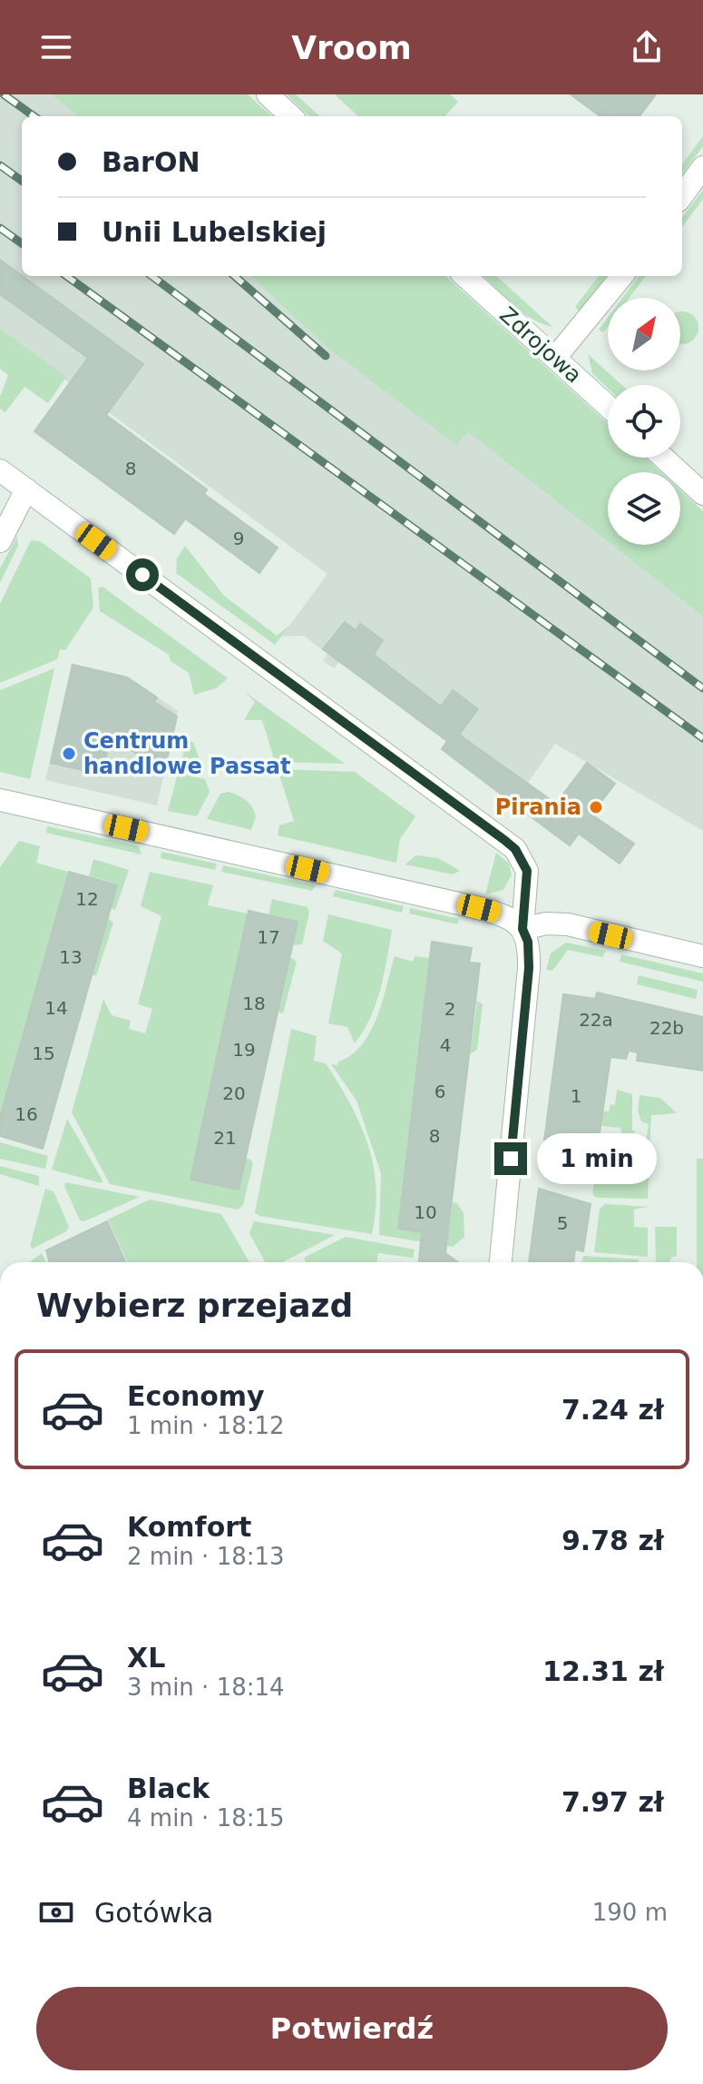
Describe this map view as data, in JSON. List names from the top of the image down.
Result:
{
  "streets": {
    "street": ["Zdrojowa"]
  },
  "places": ["Centrum handlowe Passat", "Pirania"],
  "house_numbers": [
    "8",
    "9",
    "12",
    "17",
    "13",
    "18",
    "14",
    "2",
    "22a",
    "22b",
    "4",
    "19",
    "15",
    "6",
    "20",
    "1",
    "16",
    "8",
    "21",
    "10",
    "5"
  ],
  "north": "top right",
  "page": {
    "header": "Vroom",
    "banner": ["BarON", "Unii Lubelskiej"],
    "bubble": "1 min",
    "heading": "Wybierz przejazd",
    "list": [
      {
        "name": "Economy",
        "note": "1 min · 18:12",
        "value": "7.24 zł"
      },
      {
        "name": "Komfort",
        "note": "2 min · 18:13",
        "value": "9.78 zł"
      },
      {
        "name": "XL",
        "note": "3 min · 18:14",
        "value": "12.31 zł"
      },
      {
        "name": "Black",
        "note": "4 min · 18:15",
        "value": "7.97 zł"
      }
    ],
    "pay": ["Gotówka", "190 m"],
    "buttons": "Potwierdź"
  }
}
